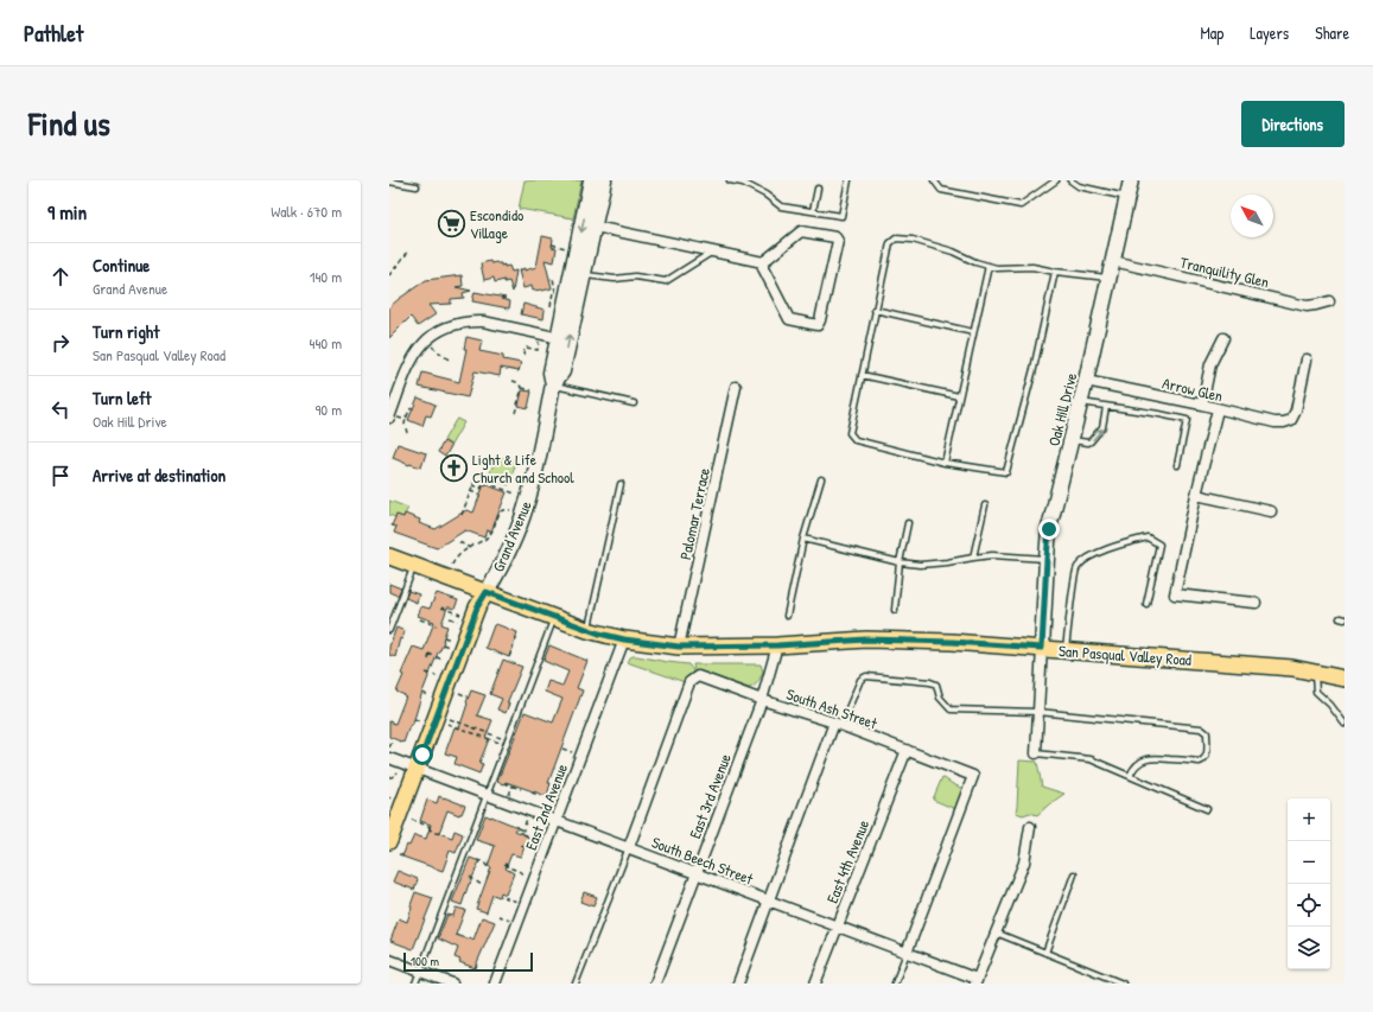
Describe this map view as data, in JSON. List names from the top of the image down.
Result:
{
  "streets": {
    "main road": ["Oak Hill Drive", "Grand Avenue", "San Pasqual Valley Road"],
    "street": [
      "Tranquility Glen",
      "Arrow Glen",
      "Palomar Terrace",
      "South Ash Street",
      "East 3rd Avenue",
      "East 2nd Avenue",
      "South Beech Street",
      "East 4th Avenue"
    ]
  },
  "crossings": [
    ["Tranquility Glen", "Oak Hill Drive"],
    ["Arrow Glen", "Oak Hill Drive"],
    ["Oak Hill Drive", "San Pasqual Valley Road"],
    ["Palomar Terrace", "San Pasqual Valley Road"],
    ["Grand Avenue", "San Pasqual Valley Road"],
    ["Grand Avenue", "South Beech Street"],
    ["San Pasqual Valley Road", "East 3rd Avenue"],
    ["San Pasqual Valley Road", "East 2nd Avenue"],
    ["South Ash Street", "East 3rd Avenue"],
    ["South Ash Street", "South Beech Street"],
    ["South Ash Street", "East 4th Avenue"],
    ["East 3rd Avenue", "South Beech Street"],
    ["East 2nd Avenue", "South Beech Street"],
    ["South Beech Street", "East 4th Avenue"]
  ],
  "places": {
    "supermarket": ["Escondido Village"],
    "church": ["Light & Life Church and School"]
  },
  "scale_bar": "100 m",
  "north": "top left",
  "page": {
    "header": "Pathlet",
    "nav": ["Map", "Layers", "Share"],
    "title": "Find us",
    "buttons": "Directions",
    "heading": ["9 min", "Walk · 670 m"],
    "list": [
      ["Continue", "Grand Avenue", "140 m"],
      ["Turn right", "San Pasqual Valley Road", "440 m"],
      ["Turn left", "Oak Hill Drive", "90 m"],
      "Arrive at destination"
    ],
    "map_buttons": ["+", "−"],
    "scale": "100 m"
  }
}
